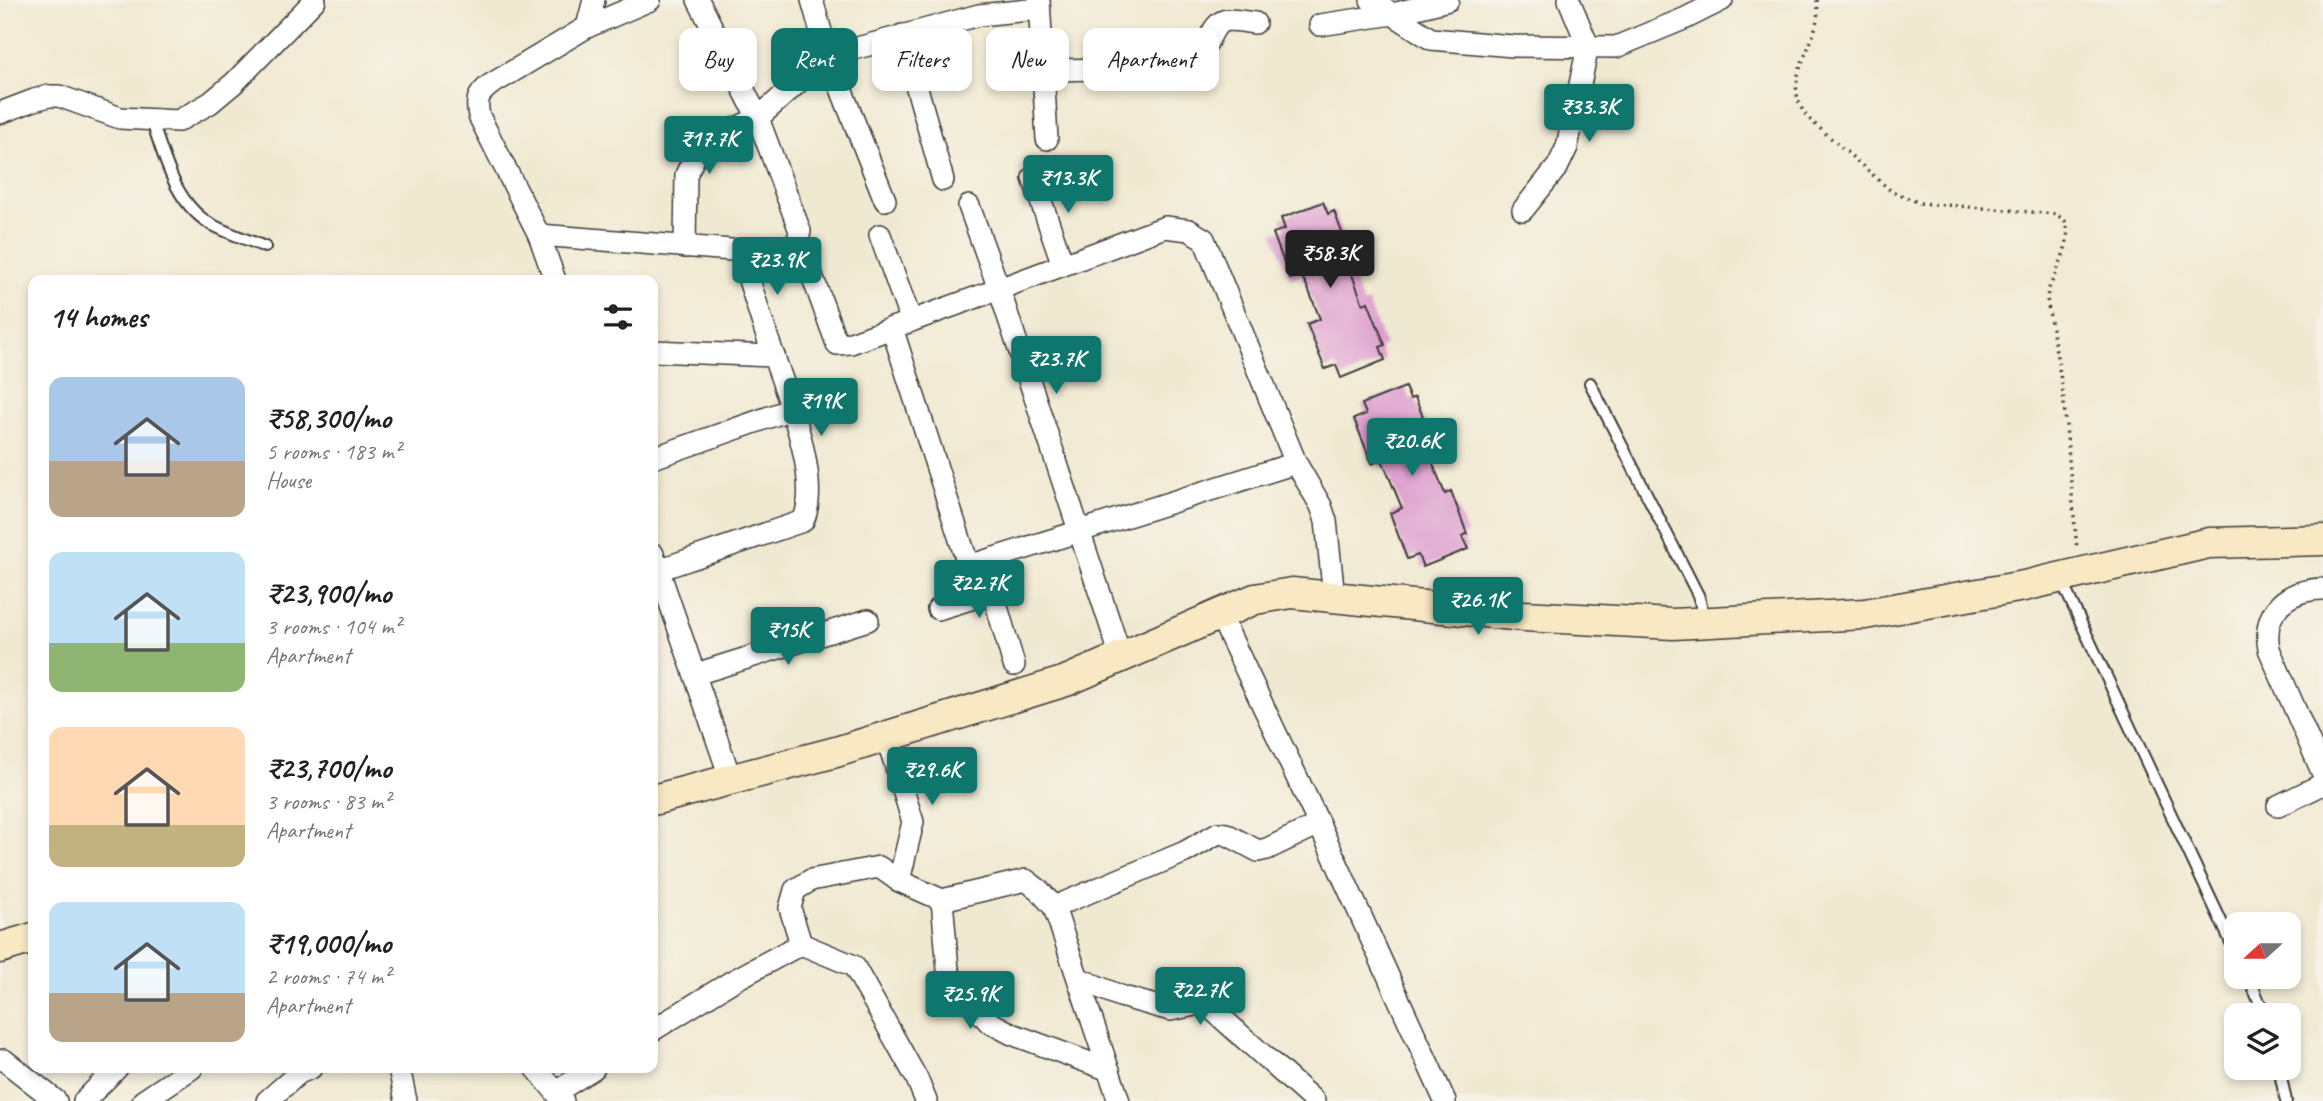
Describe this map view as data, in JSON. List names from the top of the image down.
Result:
{
  "north": "left",
  "page": {
    "chip": [
      "Buy",
      "Rent",
      "Filters",
      "New",
      "Apartment"
    ],
    "price": [
      "₹33.3K",
      "₹17.7K",
      "₹13.3K",
      "₹58.3K",
      "₹23.9K",
      "₹23.7K",
      "₹19K",
      "₹20.6K",
      "₹22.7K",
      "₹26.1K",
      "₹15K",
      "₹29.6K",
      "₹22.7K",
      "₹25.9K"
    ],
    "heading": "14 homes",
    "list": [
      {
        "name": "₹58,300/mo",
        "note": "5 rooms · 183 m² · House"
      },
      {
        "name": "₹23,900/mo",
        "note": "3 rooms · 104 m² · Apartment"
      },
      {
        "name": "₹23,700/mo",
        "note": "3 rooms · 83 m² · Apartment"
      },
      {
        "name": "₹19,000/mo",
        "note": "2 rooms · 74 m² · Apartment"
      }
    ]
  }
}
